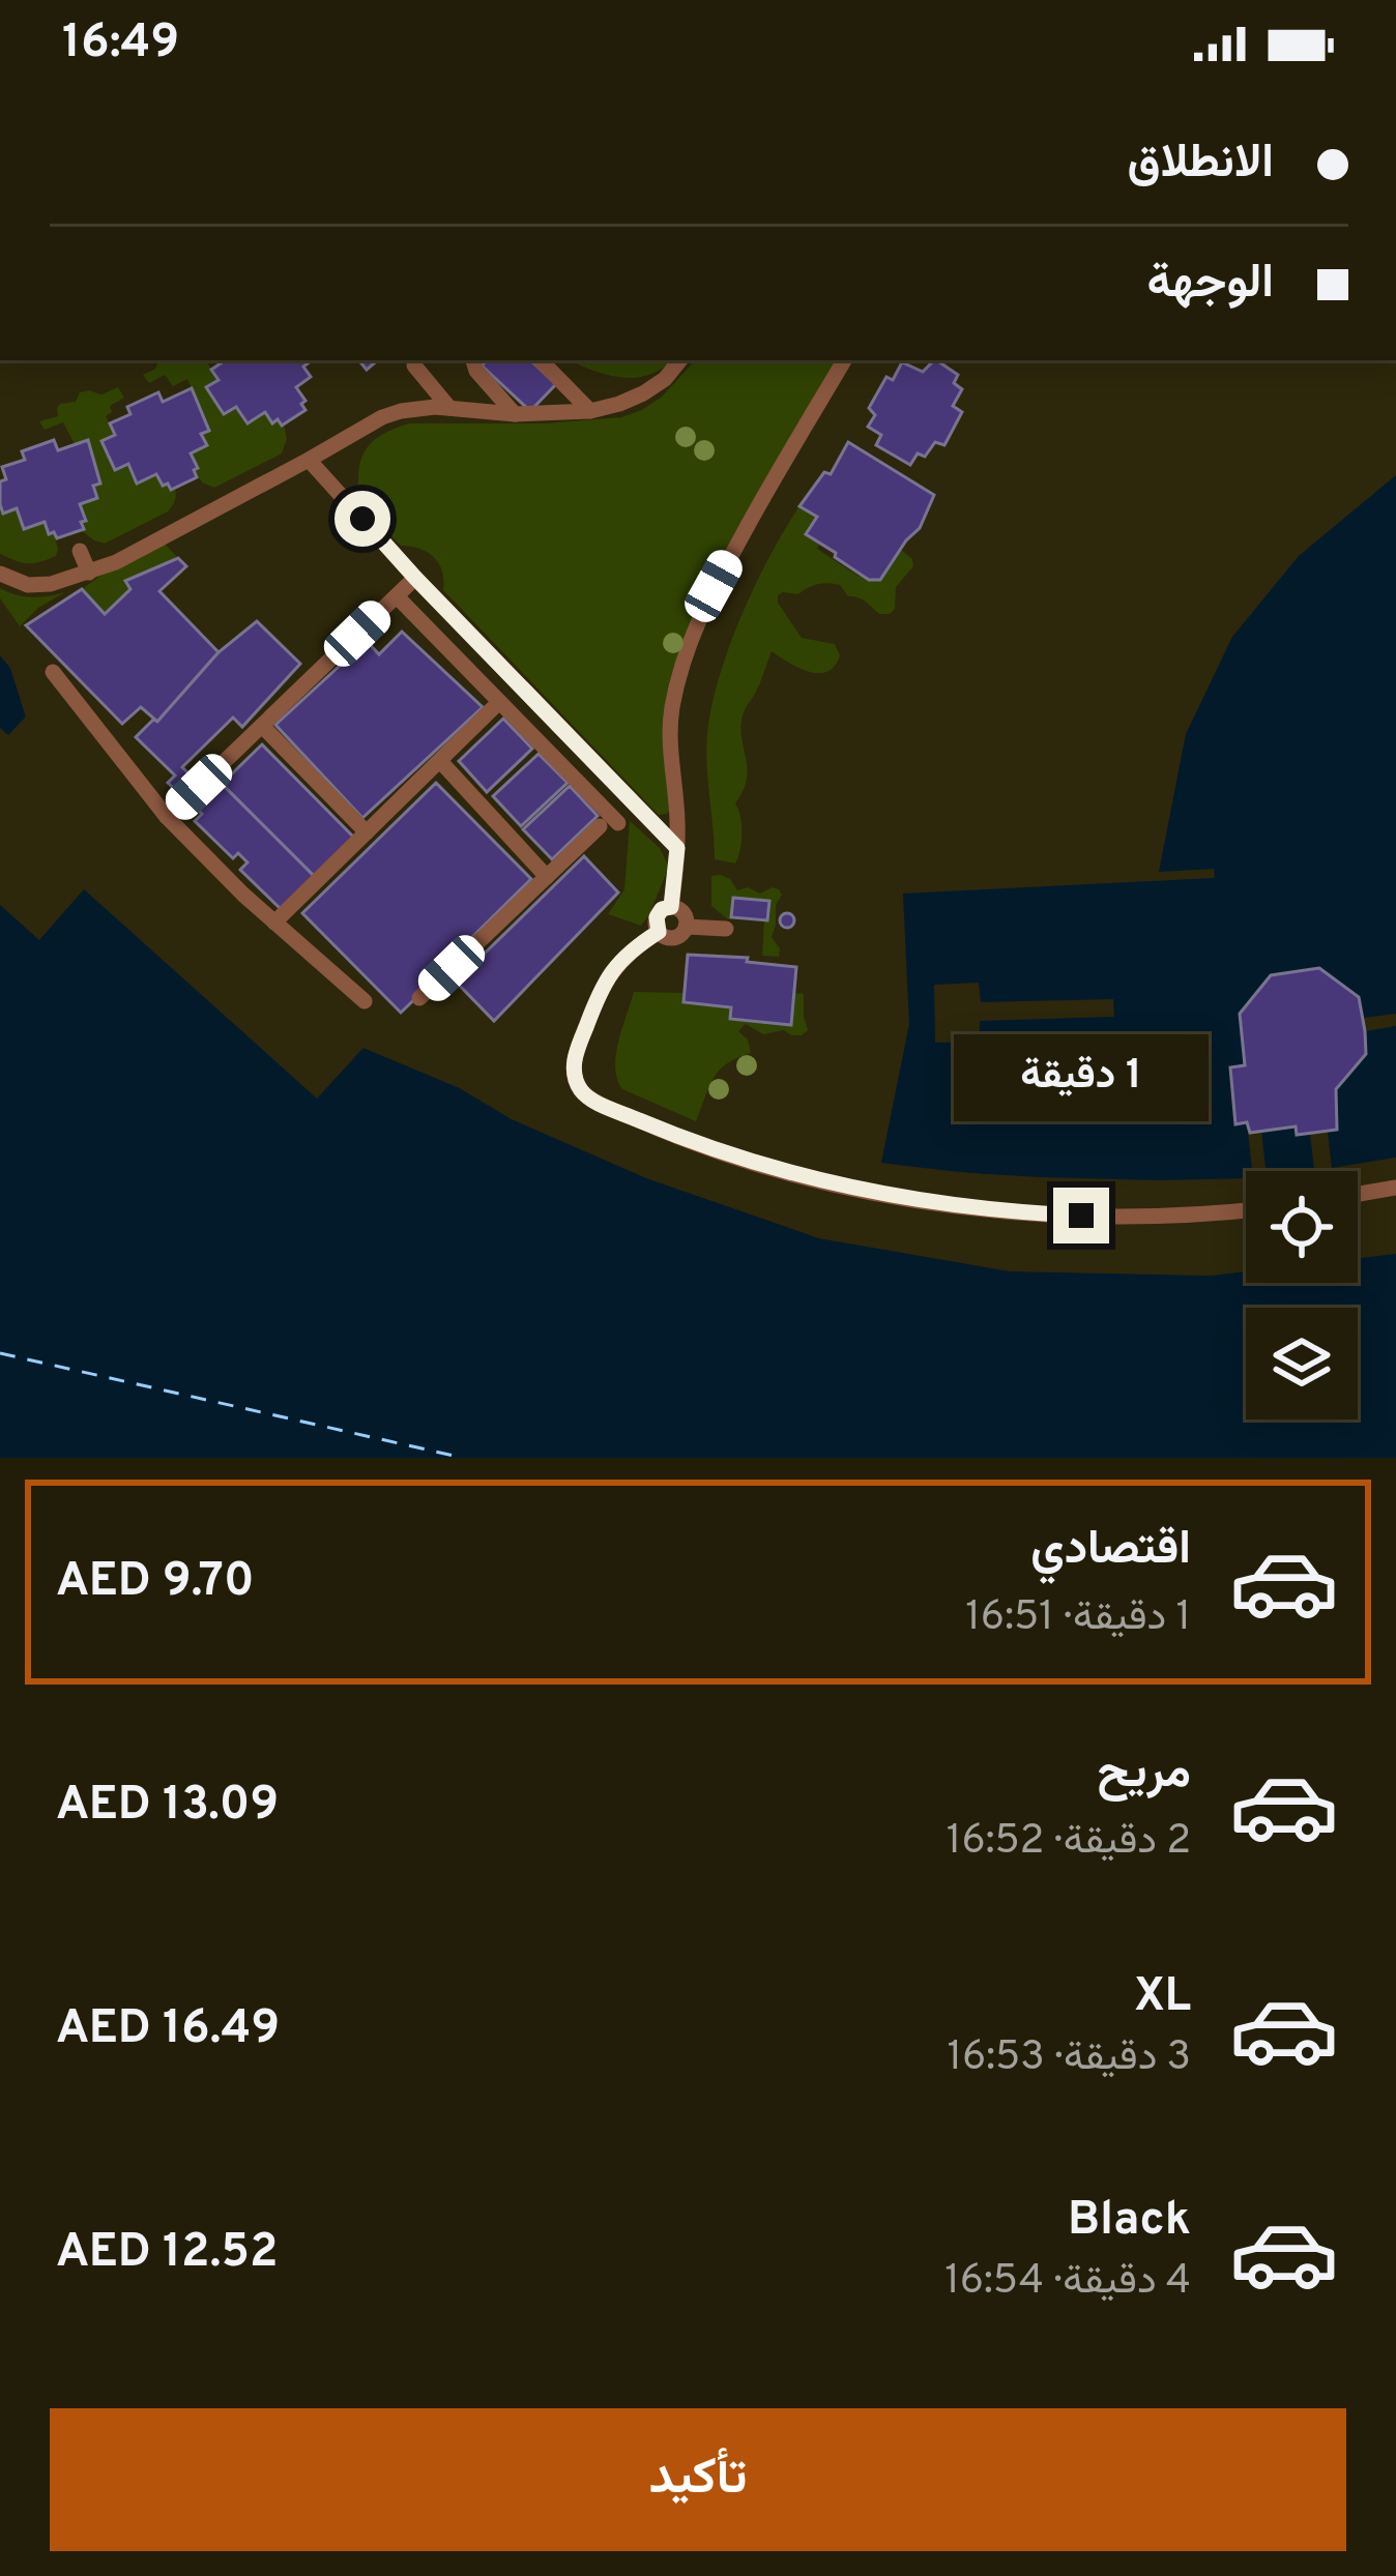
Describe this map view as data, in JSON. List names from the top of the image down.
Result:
{
  "page": {
    "status": "16:49",
    "banner": ["الانطلاق", "الوجهة"],
    "bubble": "1 دقيقة",
    "list": [
      {
        "name": "اقتصادي",
        "note": "1 دقيقة · 16:51",
        "value": "AED 9.70"
      },
      {
        "name": "مريح",
        "note": "2 دقيقة · 16:52",
        "value": "AED 13.09"
      },
      {
        "name": "XL",
        "note": "3 دقيقة · 16:53",
        "value": "AED 16.49"
      },
      {
        "name": "Black",
        "note": "4 دقيقة · 16:54",
        "value": "AED 12.52"
      }
    ],
    "buttons": "تأكيد"
  }
}
